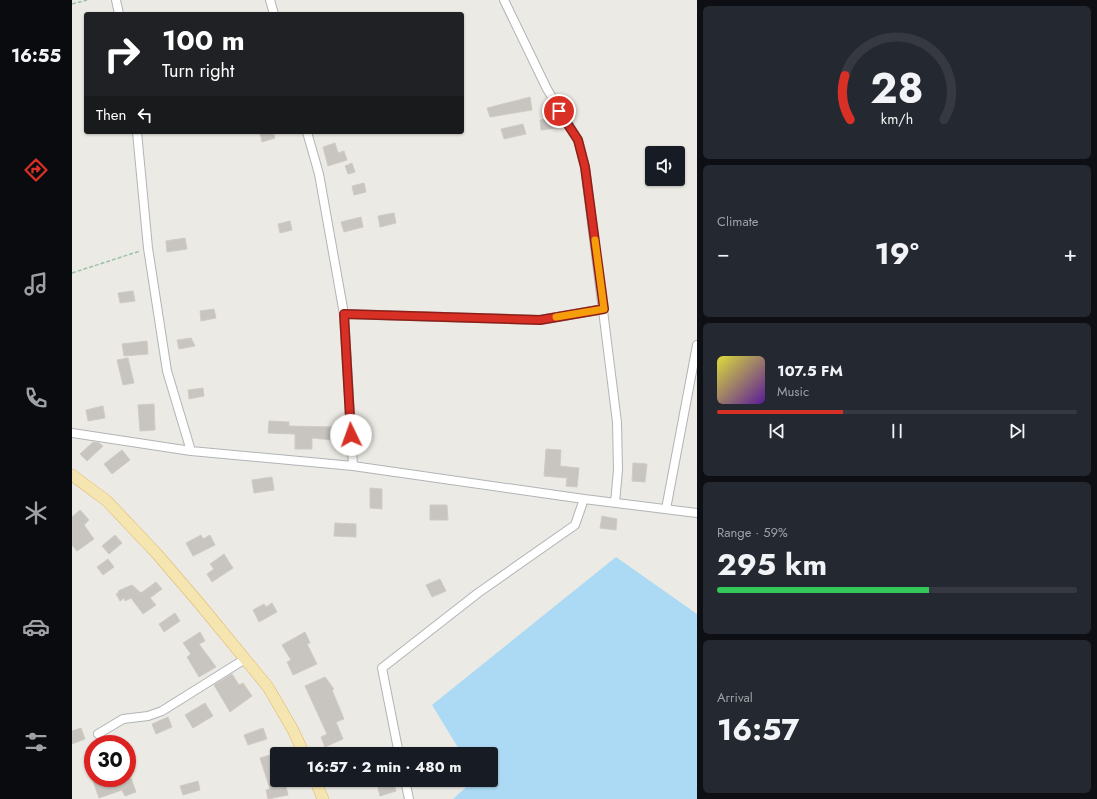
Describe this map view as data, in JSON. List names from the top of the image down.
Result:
{
  "page": {
    "tabs": "16:55",
    "turn": ["100 m", "Turn right"],
    "then": "Then",
    "tile": [
      "Climate",
      ["Range · 59%", "295 km"],
      ["Arrival", "16:57"]
    ],
    "heat": ["−", "19°", "+"],
    "song": ["107.5 FM", "Music"],
    "limit": "30",
    "trip": "16:57 · 2 min · 480 m",
    "gauge": ["28", "km/h"]
  }
}
